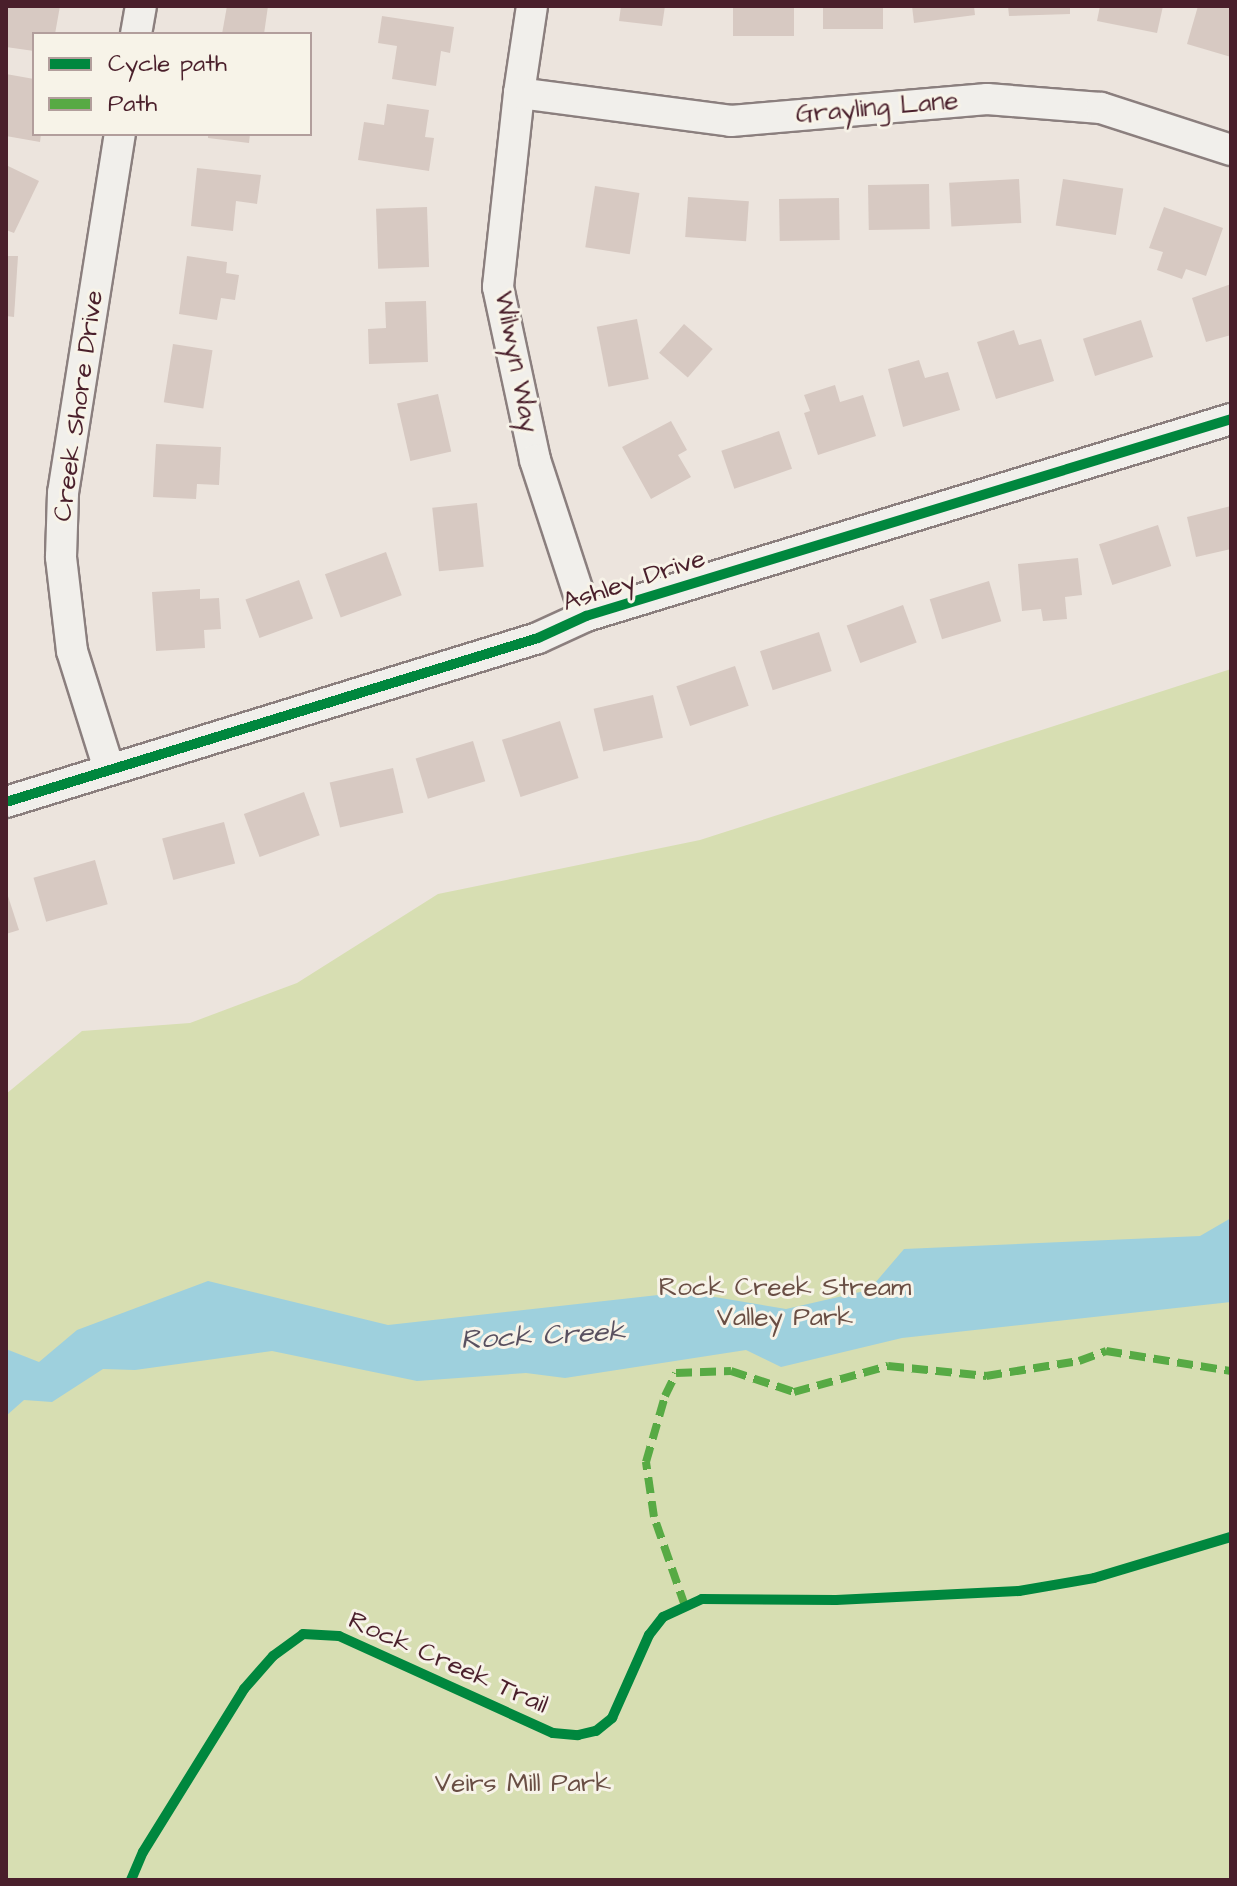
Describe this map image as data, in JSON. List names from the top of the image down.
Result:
{
  "streets": {
    "street": [
      "Grayling Lane",
      "Wilwyn Way",
      "Creek Shore Drive",
      "Ashley Drive"
    ],
    "cycle path": ["Rock Creek Trail"]
  },
  "crossings": [
    ["Grayling Lane", "Wilwyn Way"],
    ["Wilwyn Way", "Ashley Drive"],
    ["Creek Shore Drive", "Ashley Drive"]
  ],
  "water": ["Rock Creek"],
  "parks": ["Rock Creek Stream Valley Park", "Veirs Mill Park"],
  "legend": ["Cycle path", "Path"]
}
